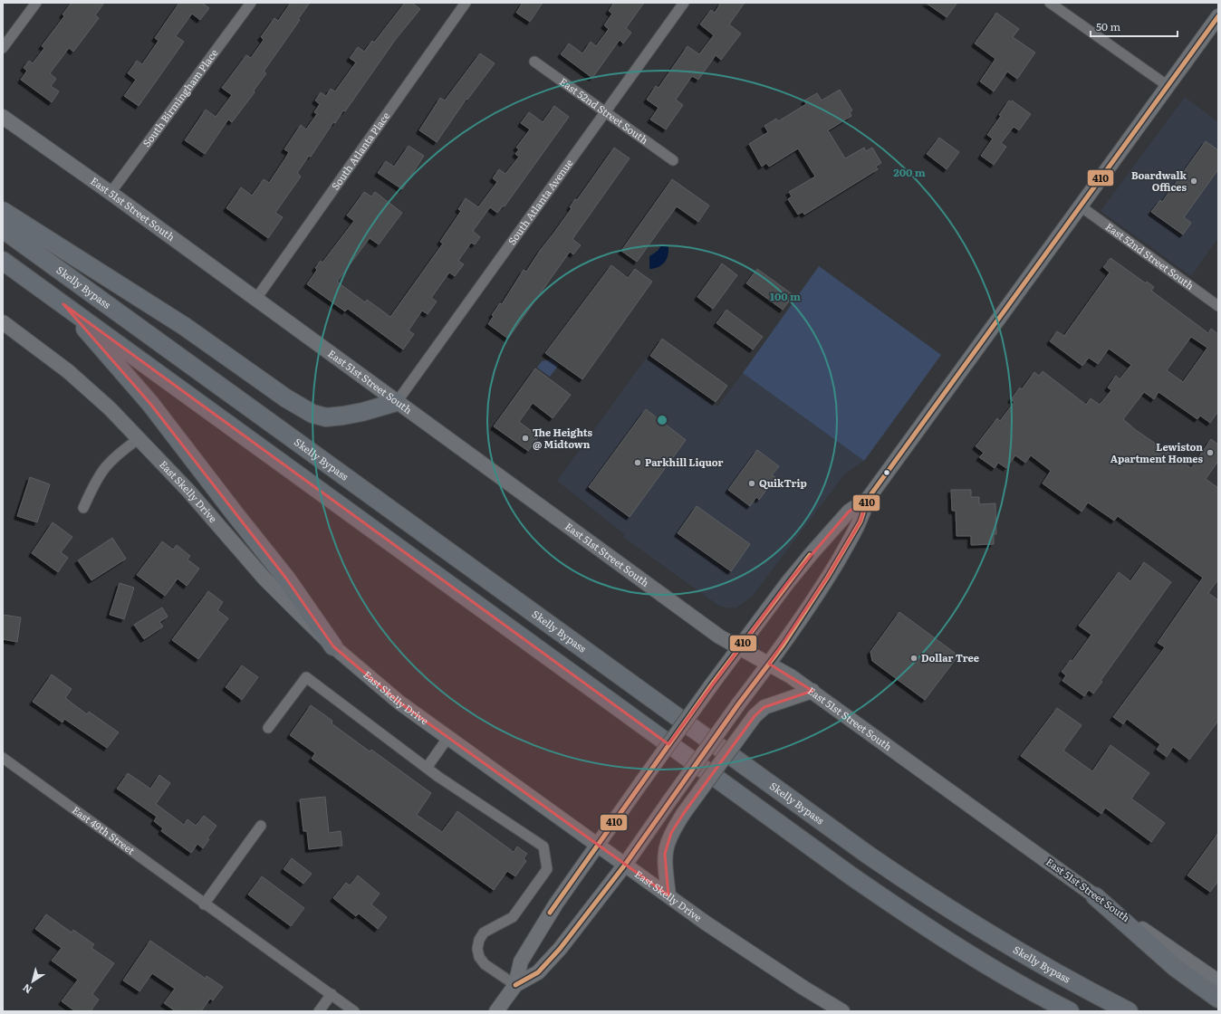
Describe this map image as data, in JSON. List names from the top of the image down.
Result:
{
  "streets": {
    "highway": ["Skelly Bypass"],
    "main road": ["East 51st Street South", "East Skelly Drive"],
    "street": [
      "South Birmingham Place",
      "East 52nd Street South",
      "South Atlanta Place",
      "South Atlanta Avenue",
      "East 49th Street"
    ]
  },
  "crossings": [
    ["South Birmingham Place", "East 51st Street South"],
    ["East 52nd Street South", "South Atlanta Avenue"],
    ["South Atlanta Place", "East 51st Street South"],
    ["South Atlanta Avenue", "East 51st Street South"]
  ],
  "places": [
    "Boardwalk Offices",
    "The Heights @ Midtown",
    "Lewiston Apartment Homes",
    "Parkhill Liquor",
    "QuikTrip",
    "Dollar Tree"
  ],
  "lines": ["transit line 410"],
  "scale_bar": "50 m",
  "north": "bottom left",
  "rings": ["200 m", "100 m"]
}
